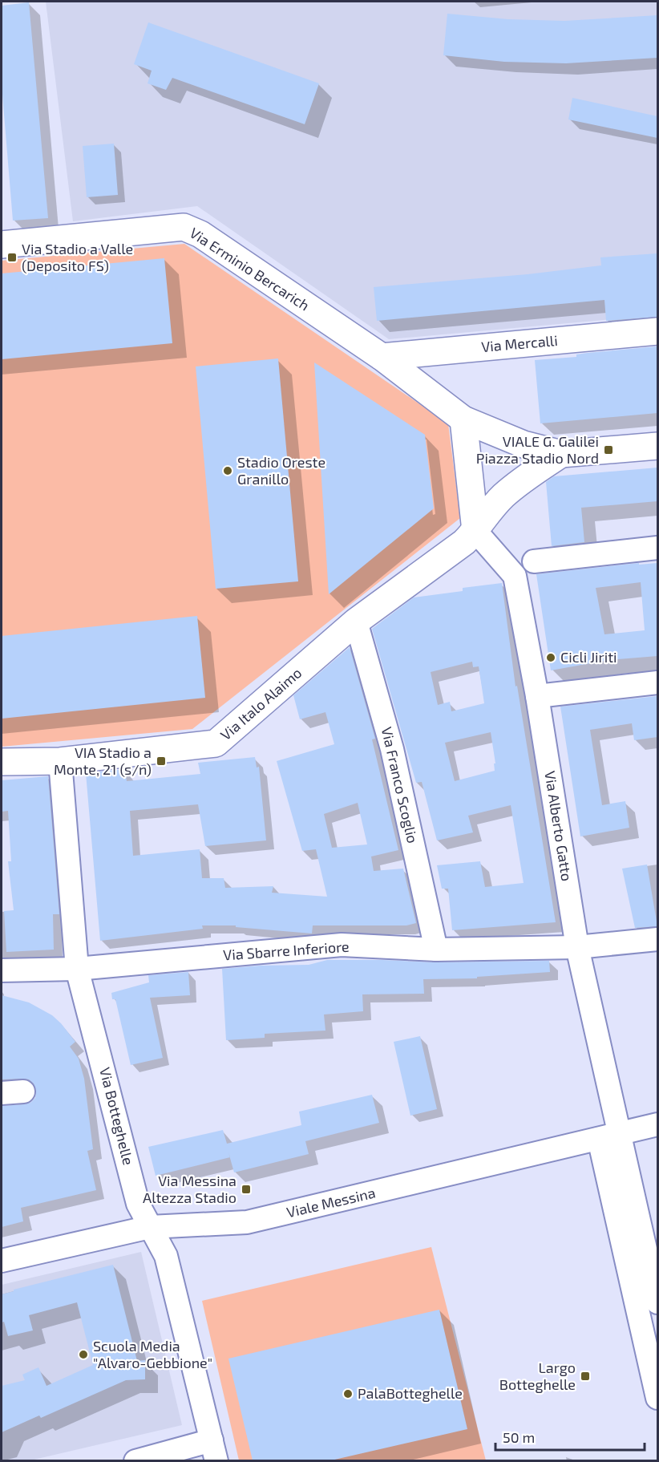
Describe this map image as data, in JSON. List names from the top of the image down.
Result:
{
  "streets": {
    "street": [
      "Via Erminio Bercarich",
      "Via Mercalli",
      "Via Italo Alaimo",
      "Via Franco Scoglio",
      "Via Alberto Gatto",
      "Via Sbarre Inferiore",
      "Via Botteghelle",
      "Viale Messina"
    ]
  },
  "crossings": [
    ["Via Erminio Bercarich", "Via Mercalli"],
    ["Via Erminio Bercarich", "Via Italo Alaimo"],
    ["Via Italo Alaimo", "Via Franco Scoglio"],
    ["Via Italo Alaimo", "Via Alberto Gatto"],
    ["Via Italo Alaimo", "Via Botteghelle"],
    ["Via Franco Scoglio", "Via Sbarre Inferiore"],
    ["Via Alberto Gatto", "Via Sbarre Inferiore"],
    ["Via Alberto Gatto", "Viale Messina"],
    ["Via Sbarre Inferiore", "Via Botteghelle"],
    ["Via Botteghelle", "Viale Messina"]
  ],
  "places": {
    "transit": [
      "Via Stadio a Valle (Deposito FS)",
      "VIALE G. Galilei Piazza Stadio Nord",
      "VIA Stadio a Monte, 21 (s/n)",
      "Via Messina Altezza Stadio",
      "Largo Botteghelle"
    ],
    "other": [
      "Stadio Oreste Granillo",
      "Cicli Jiriti",
      "Scuola Media \"Alvaro-Gebbione\"",
      "PalaBotteghelle"
    ]
  },
  "scale_bar": "50 m"
}
